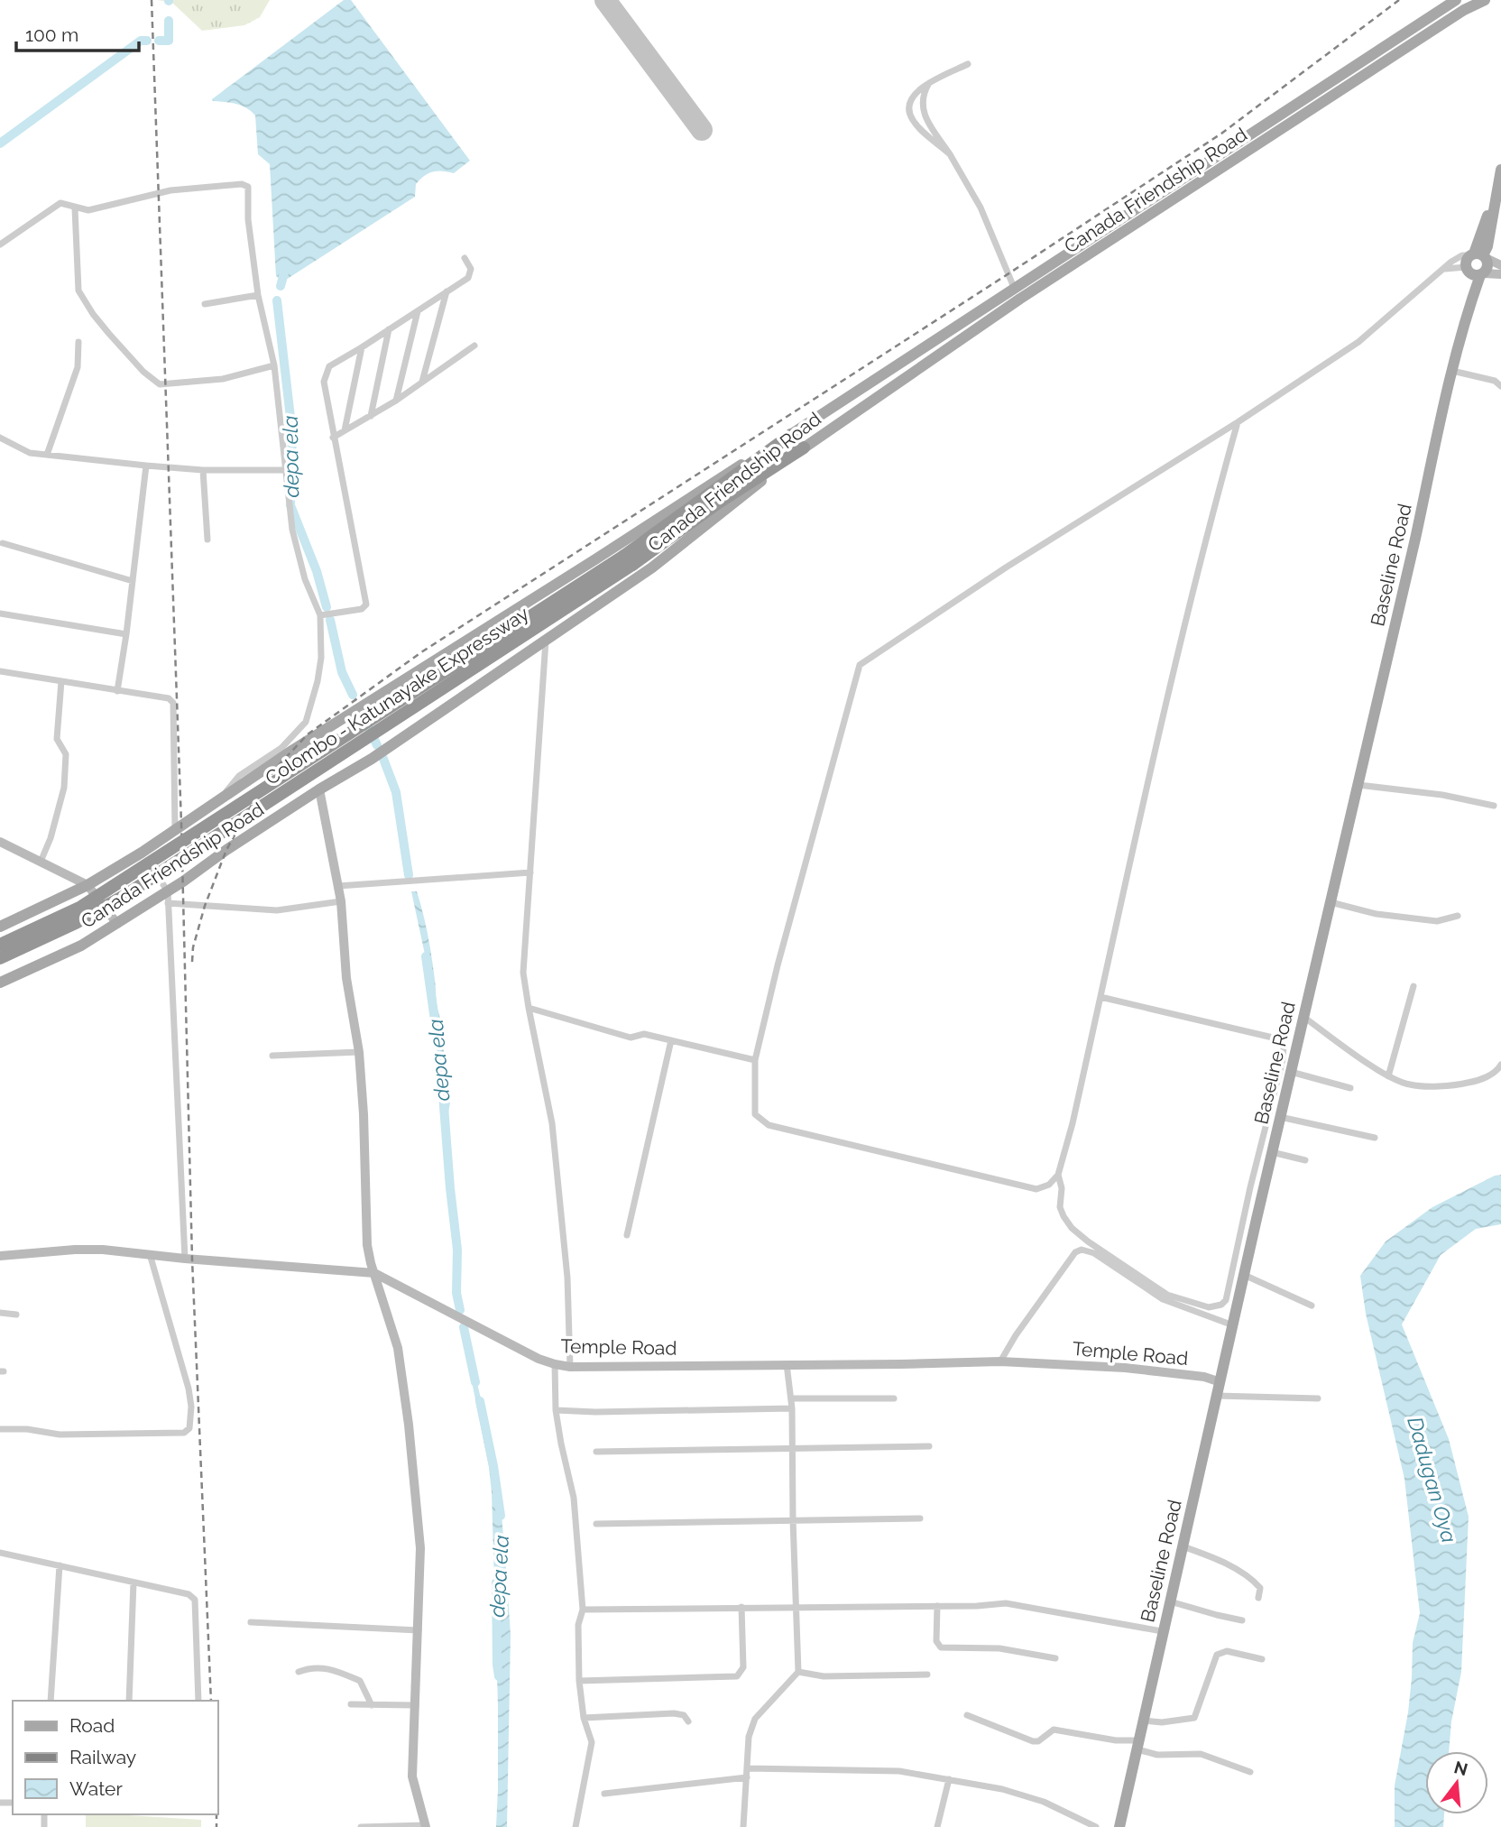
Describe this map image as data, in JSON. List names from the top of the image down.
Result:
{
  "streets": {
    "highway": ["Colombo - Katunayake Expressway"],
    "main road": ["Canada Friendship Road", "Baseline Road"],
    "street": ["Temple Road"]
  },
  "crossings": [
    ["Canada Friendship Road", "Colombo - Katunayake Expressway"],
    ["Baseline Road", "Temple Road"]
  ],
  "water": ["depa ela", "Dadugan Oya"],
  "legend": ["Road", "Railway", "Water"],
  "scale_bar": "100 m",
  "north": "top"
}
